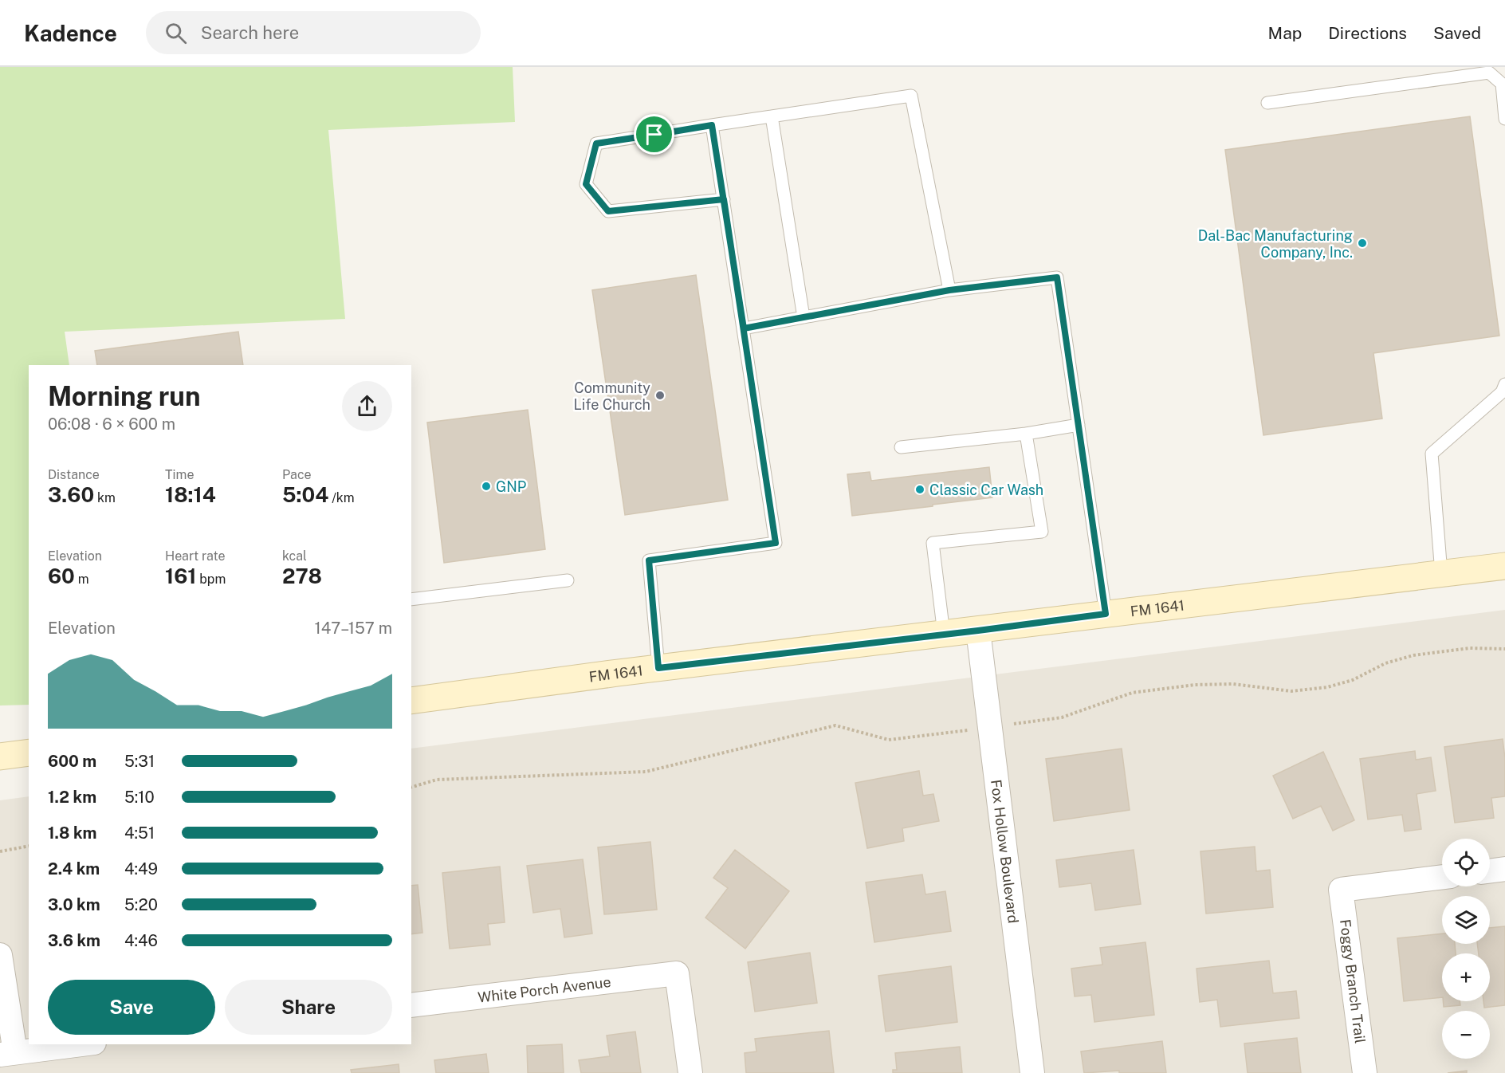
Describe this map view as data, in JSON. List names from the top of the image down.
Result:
{
  "streets": {
    "main road": ["FM 1641"],
    "street": ["Fox Hollow Boulevard", "Foggy Branch Trail", "White Porch Avenue"]
  },
  "crossings": [
    ["FM 1641", "Fox Hollow Boulevard"]
  ],
  "places": [
    "Dal-Bac Manufacturing Company, Inc.",
    "Community Life Church",
    "GNP",
    "Classic Car Wash"
  ],
  "page": {
    "header": "Kadence",
    "search": "Search here",
    "nav": ["Map", "Directions", "Saved"],
    "heading": ["Morning run", "06:08 · 6 × 600 m"],
    "stats": [
      ["Distance", "3.60 km"],
      ["Time", "18:14"],
      ["Pace", "5:04 /km"],
      ["Elevation", "60 m"],
      ["Heart rate", "161 bpm"],
      ["kcal", "278"]
    ],
    "chart": ["Elevation", "147–157 m"],
    "list": [
      {
        "name": "600 m",
        "note": "5:31"
      },
      {
        "name": "1.2 km",
        "note": "5:10"
      },
      {
        "name": "1.8 km",
        "note": "4:51"
      },
      {
        "name": "2.4 km",
        "note": "4:49"
      },
      {
        "name": "3.0 km",
        "note": "5:20"
      },
      {
        "name": "3.6 km",
        "note": "4:46"
      }
    ],
    "map_buttons": ["+", "−"],
    "buttons": ["Save", "Share"]
  }
}
